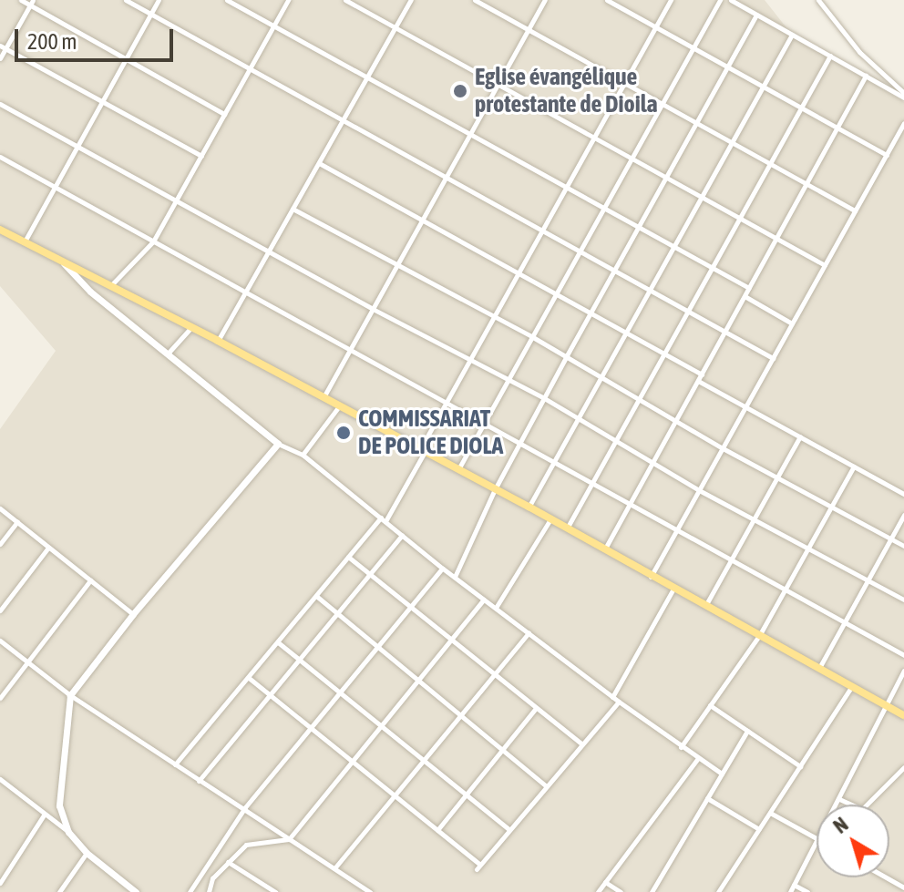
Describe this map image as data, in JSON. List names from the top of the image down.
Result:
{
  "places": ["Eglise évangélique protestante de Dioila", "COMMISSARIAT DE POLICE DIOLA"],
  "scale_bar": "200 m",
  "north": "top left"
}
